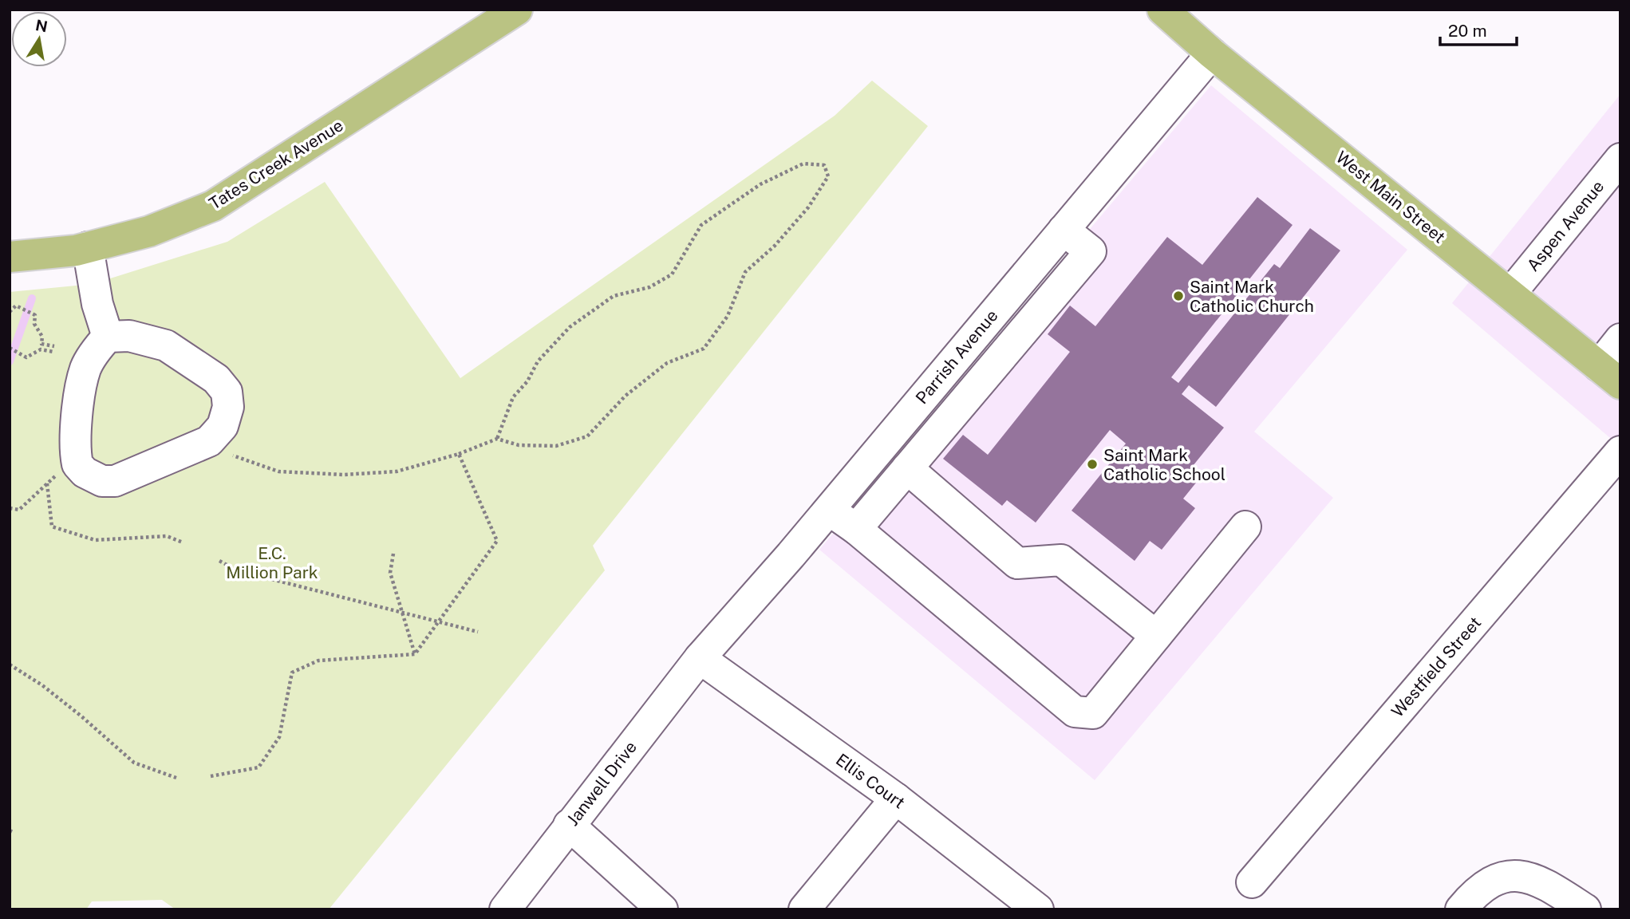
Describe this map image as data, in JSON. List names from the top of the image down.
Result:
{
  "streets": {
    "main road": ["Tates Creek Avenue", "West Main Street"],
    "street": [
      "Aspen Avenue",
      "Parrish Avenue",
      "Westfield Street",
      "Ellis Court",
      "Janwell Drive"
    ]
  },
  "crossings": [
    ["West Main Street", "Aspen Avenue"],
    ["West Main Street", "Parrish Avenue"],
    ["Parrish Avenue", "Ellis Court"],
    ["Parrish Avenue", "Janwell Drive"],
    ["Ellis Court", "Janwell Drive"]
  ],
  "parks": ["E.C. Million Park"],
  "places": ["Saint Mark Catholic Church", "Saint Mark Catholic School"],
  "scale_bar": "20 m",
  "north": "top"
}
